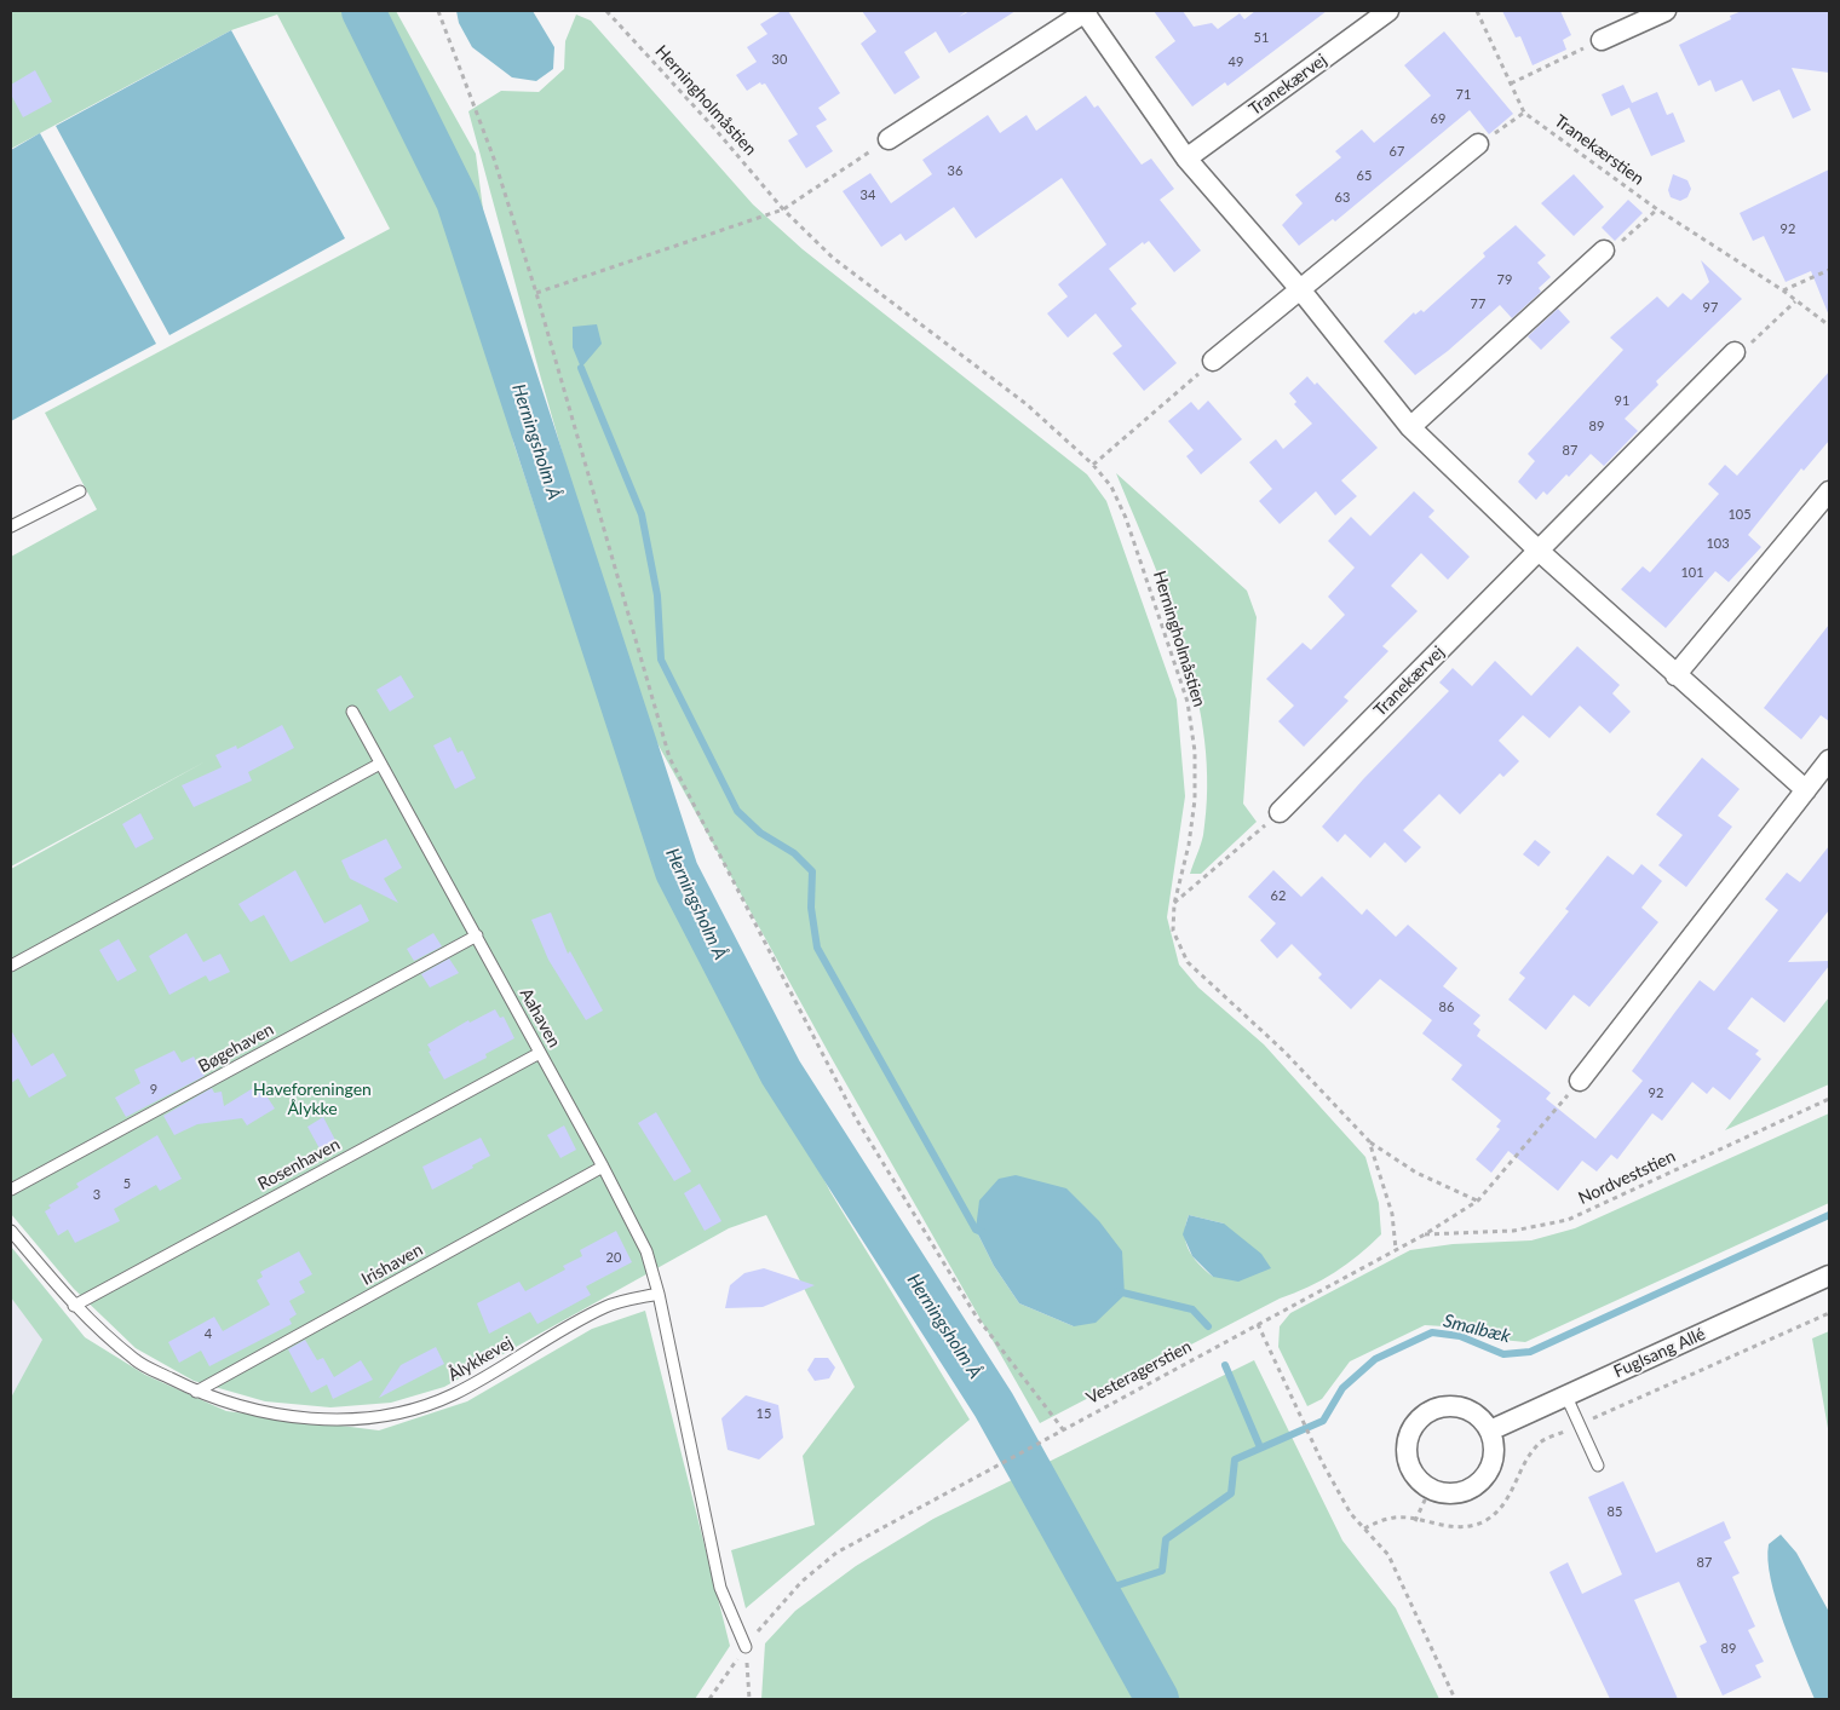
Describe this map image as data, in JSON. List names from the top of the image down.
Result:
{
  "streets": {
    "street": ["Tranekærvej", "Fuglsang Allé"],
    "lane": [
      "Aahaven",
      "Bøgehaven",
      "Rosenhaven",
      "Irishaven",
      "Ålykkevej"
    ],
    "path": [
      "Herningholmåstien",
      "Tranekærstien",
      "Nordveststien",
      "Vesteragerstien"
    ]
  },
  "crossings": [
    ["Herningholmåstien", "Vesteragerstien"],
    ["Aahaven", "Bøgehaven"],
    ["Aahaven", "Rosenhaven"],
    ["Aahaven", "Irishaven"],
    ["Aahaven", "Ålykkevej"],
    ["Rosenhaven", "Ålykkevej"],
    ["Nordveststien", "Vesteragerstien"],
    ["Irishaven", "Ålykkevej"]
  ],
  "water": ["Herningsholm Å", "Smalbæk"],
  "parks": ["Haveforeningen Ålykke"],
  "house_numbers": [
    "51",
    "30",
    "49",
    "71",
    "69",
    "67",
    "36",
    "65",
    "34",
    "63",
    "92",
    "79",
    "77",
    "97",
    "91",
    "89",
    "87",
    "105",
    "103",
    "101",
    "62",
    "86",
    "9",
    "92",
    "5",
    "3",
    "20",
    "4",
    "15",
    "85",
    "87",
    "89"
  ]
}
